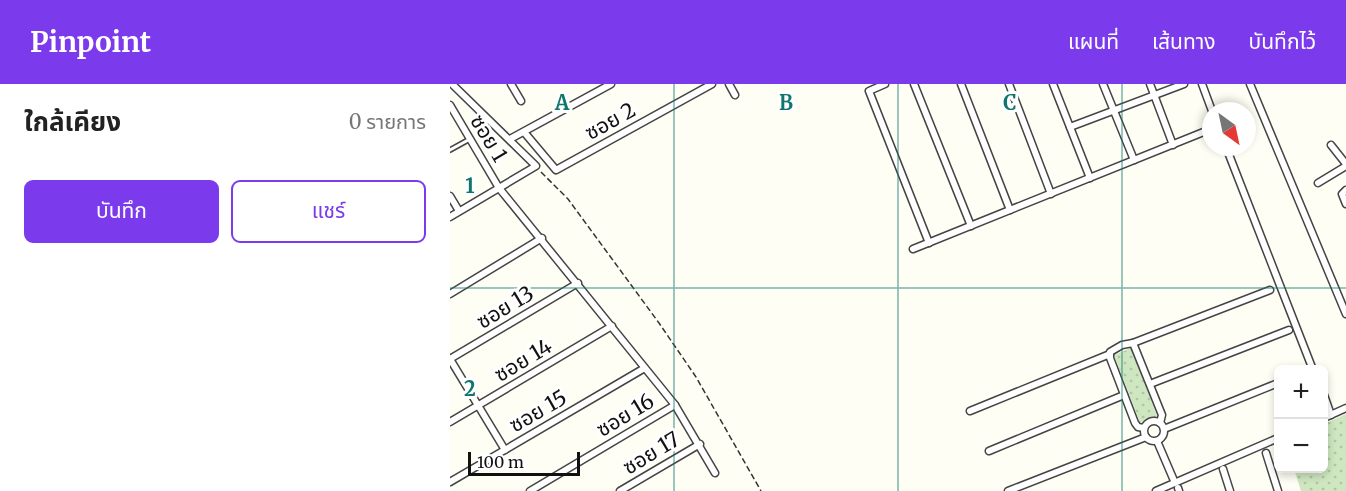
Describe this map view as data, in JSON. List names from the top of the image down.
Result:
{
  "streets": {
    "street": [
      "ซอย 2",
      "ซอย 1",
      "ซอย 13",
      "ซอย 14",
      "ซอย 15",
      "ซอย 16",
      "ซอย 17"
    ]
  },
  "crossings": [
    ["ซอย 2", "ซอย 1"],
    ["ซอย 1", "ซอย 13"],
    ["ซอย 1", "ซอย 14"],
    ["ซอย 1", "ซอย 15"],
    ["ซอย 1", "ซอย 16"],
    ["ซอย 1", "ซอย 17"]
  ],
  "scale_bar": "100 m",
  "north": "bottom right",
  "page": {
    "header": "Pinpoint",
    "nav": ["แผนที่", "เส้นทาง", "บันทึกไว้"],
    "heading": ["ใกล้เคียง", "0 รายการ"],
    "buttons": ["บันทึก", "แชร์"],
    "map_buttons": ["+", "−"],
    "scale": "100 m"
  },
  "grid": {
    "columns": ["A", "B", "C"],
    "rows": ["1", "2"]
  }
}
